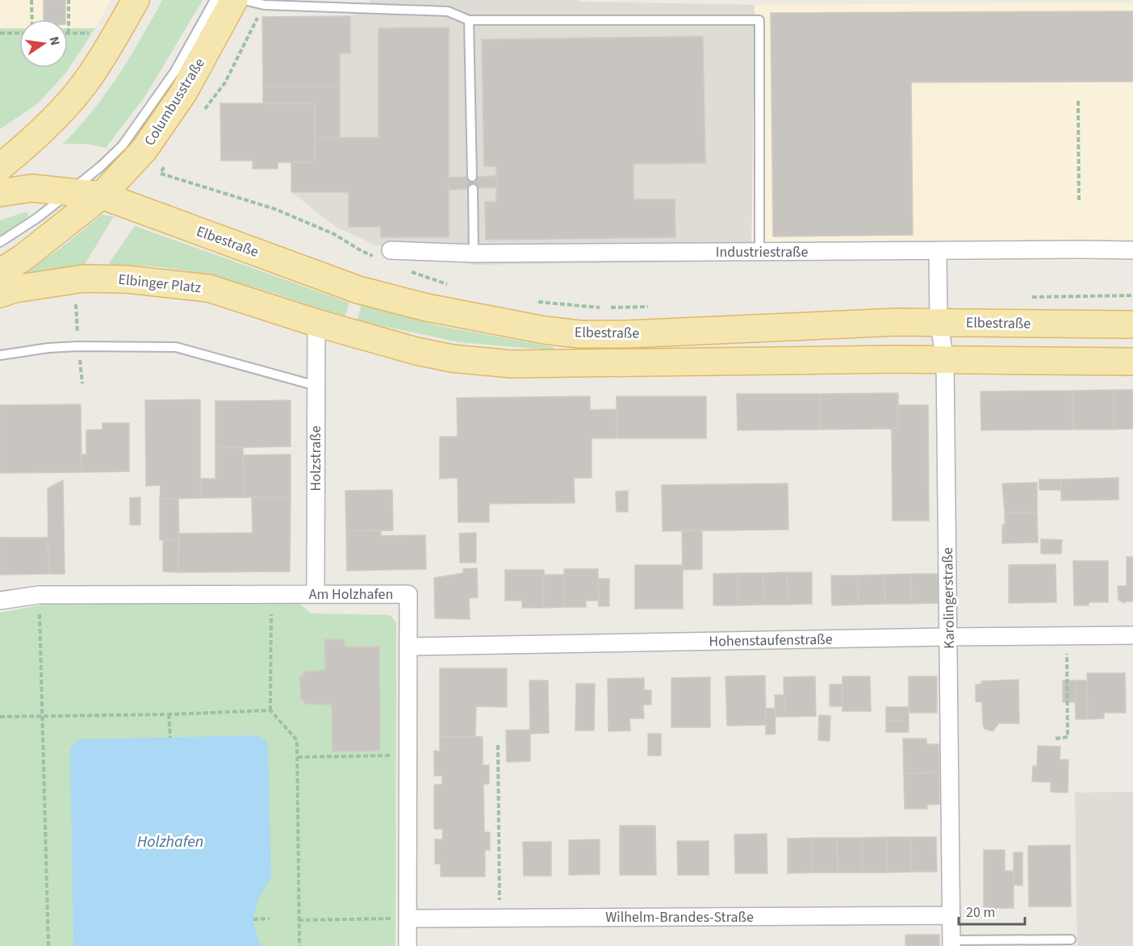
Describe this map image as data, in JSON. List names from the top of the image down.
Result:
{
  "streets": {
    "main road": ["Columbusstraße", "Elbestraße", "Elbinger Platz"],
    "street": [
      "Industriestraße",
      "Holzstraße",
      "Am Holzhafen",
      "Karolingerstraße",
      "Hohenstaufenstraße",
      "Wilhelm-Brandes-Straße"
    ]
  },
  "crossings": [
    ["Columbusstraße", "Elbestraße"],
    ["Elbestraße", "Elbinger Platz"],
    ["Elbestraße", "Holzstraße"],
    ["Elbestraße", "Karolingerstraße"],
    ["Industriestraße", "Karolingerstraße"],
    ["Elbinger Platz", "Holzstraße"],
    ["Holzstraße", "Am Holzhafen"],
    ["Am Holzhafen", "Hohenstaufenstraße"],
    ["Am Holzhafen", "Wilhelm-Brandes-Straße"],
    ["Karolingerstraße", "Hohenstaufenstraße"],
    ["Karolingerstraße", "Wilhelm-Brandes-Straße"]
  ],
  "water": ["Holzhafen"],
  "scale_bar": "20 m",
  "north": "right"
}
